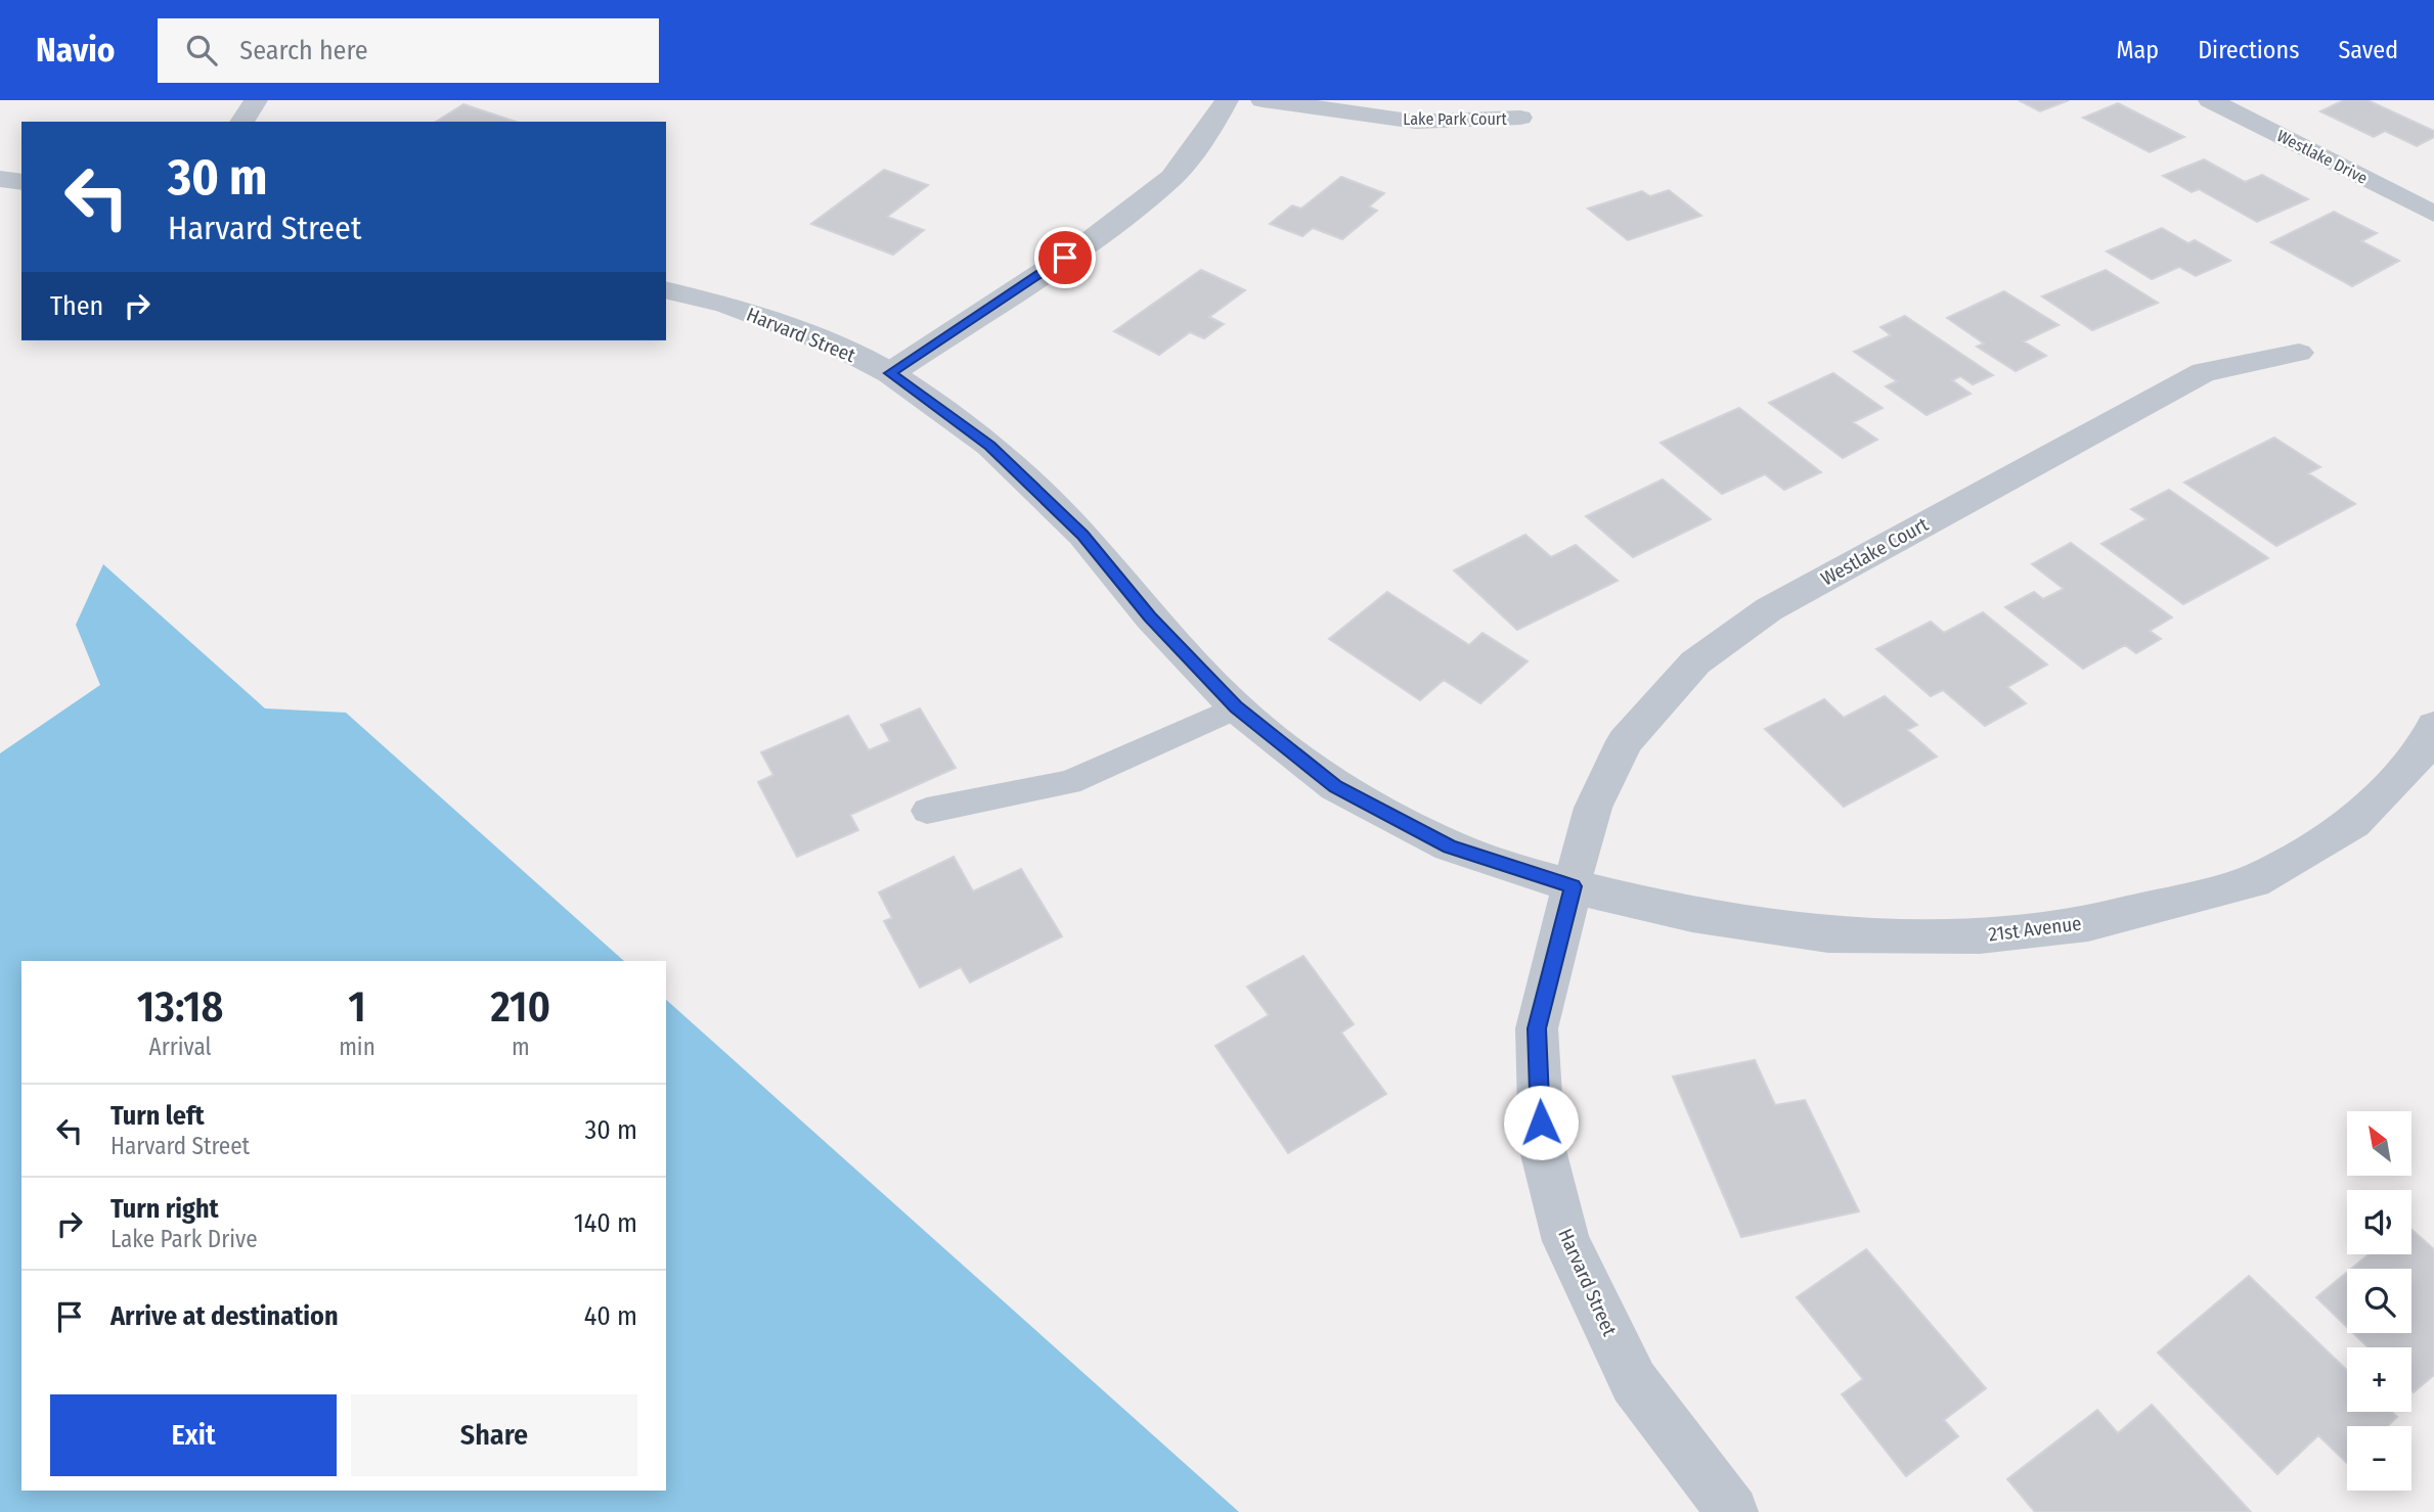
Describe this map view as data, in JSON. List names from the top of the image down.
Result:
{
  "streets": {
    "street": [
      "Lake Park Court",
      "Westlake Drive",
      "Harvard Street",
      "Westlake Court",
      "21st Avenue"
    ]
  },
  "crossings": [
    ["Harvard Street", "Westlake Court"],
    ["Harvard Street", "21st Avenue"],
    ["Westlake Court", "21st Avenue"]
  ],
  "north": "top left",
  "page": {
    "header": "Navio",
    "search": "Search here",
    "nav": ["Map", "Directions", "Saved"],
    "turn": ["30 m", "Harvard Street"],
    "then": "Then",
    "eta": [
      "13:18",
      "Arrival",
      "1",
      "min",
      "210",
      "m"
    ],
    "list": [
      {
        "name": "Turn left",
        "note": "Harvard Street",
        "value": "30 m"
      },
      {
        "name": "Turn right",
        "note": "Lake Park Drive",
        "value": "140 m"
      },
      {
        "name": "Arrive at destination",
        "value": "40 m"
      }
    ],
    "map_buttons": ["+", "−"],
    "buttons": ["Exit", "Share"]
  }
}
